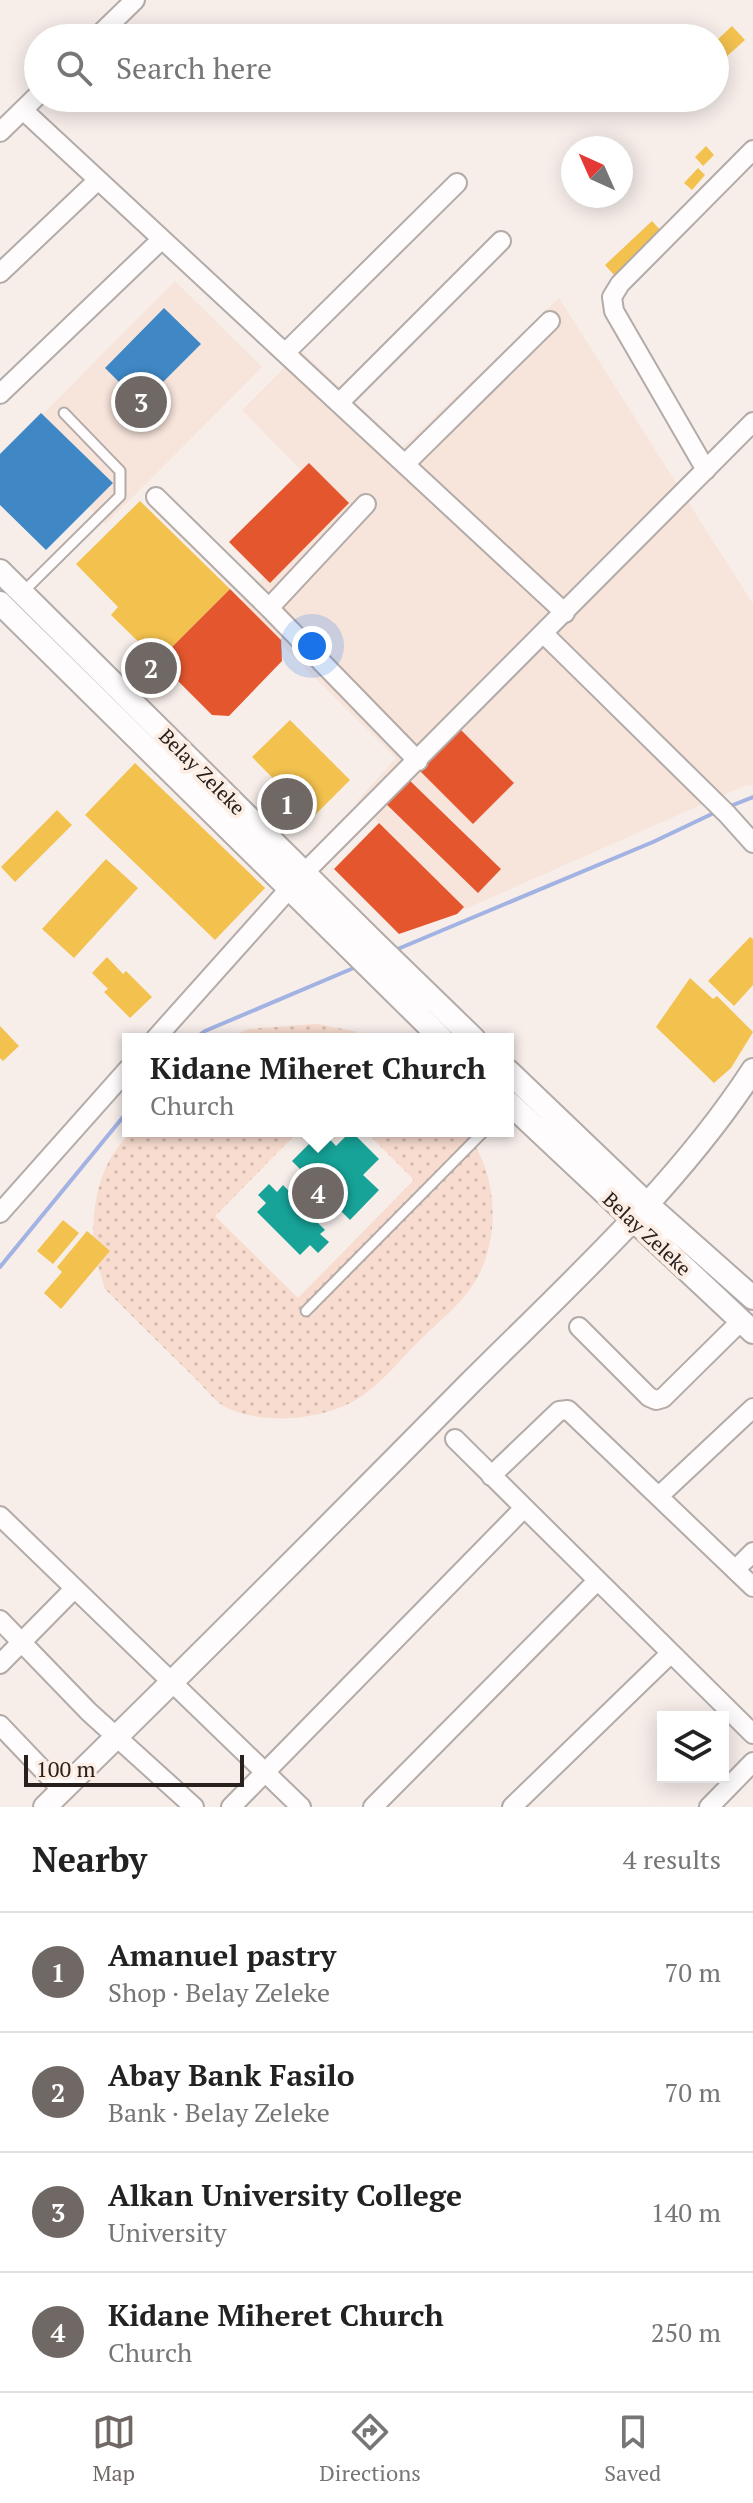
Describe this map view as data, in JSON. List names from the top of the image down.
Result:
{
  "streets": {
    "street": ["Belay Zeleke"]
  },
  "scale_bar": "100 m",
  "north": "top left",
  "page": {
    "search": "Search here",
    "pins": [
      "3",
      "2",
      "1",
      "4"
    ],
    "popup": ["Kidane Miheret Church", "Church"],
    "scale": "100 m",
    "heading": ["Nearby", "4 results"],
    "list": [
      {
        "mark": "1",
        "name": "Amanuel pastry",
        "note": "Shop · Belay Zeleke",
        "value": "70 m"
      },
      {
        "mark": "2",
        "name": "Abay Bank Fasilo",
        "note": "Bank · Belay Zeleke",
        "value": "70 m"
      },
      {
        "mark": "3",
        "name": "Alkan University College",
        "note": "University",
        "value": "140 m"
      },
      {
        "mark": "4",
        "name": "Kidane Miheret Church",
        "note": "Church",
        "value": "250 m"
      }
    ],
    "nav": ["Map", "Directions", "Saved"]
  }
}
